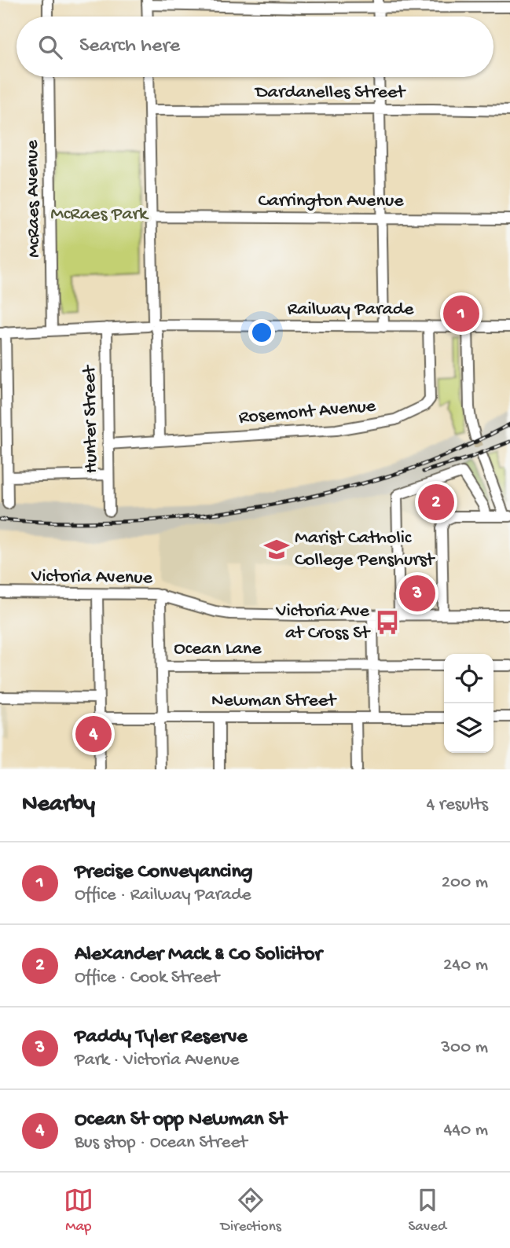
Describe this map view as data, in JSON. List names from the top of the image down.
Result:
{
  "streets": {
    "street": [
      "Dardanelles Street",
      "McRaes Avenue",
      "Carrington Avenue",
      "Railway Parade",
      "Rosemont Avenue",
      "Hunter Street",
      "Victoria Avenue",
      "Ocean Lane",
      "Newman Street"
    ]
  },
  "crossings": [
    ["McRaes Avenue", "Railway Parade"],
    ["Railway Parade", "Rosemont Avenue"],
    ["Railway Parade", "Hunter Street"],
    ["Rosemont Avenue", "Hunter Street"],
    ["Victoria Avenue", "Ocean Lane"],
    ["Ocean Lane", "Newman Street"]
  ],
  "parks": ["McRaes Park"],
  "places": {
    "school or university": ["Marist Catholic College Penshurst"],
    "bus stop": ["Victoria Ave at Cross St"]
  },
  "page": {
    "search": "Search here",
    "pins": [
      "1",
      "2",
      "3",
      "4"
    ],
    "heading": ["Nearby", "4 results"],
    "list": [
      {
        "mark": "1",
        "name": "Precise Conveyancing",
        "note": "Office · Railway Parade",
        "value": "200 m"
      },
      {
        "mark": "2",
        "name": "Alexander Mack & Co Solicitor",
        "note": "Office · Cook Street",
        "value": "240 m"
      },
      {
        "mark": "3",
        "name": "Paddy Tyler Reserve",
        "note": "Park · Victoria Avenue",
        "value": "300 m"
      },
      {
        "mark": "4",
        "name": "Ocean St opp Newman St",
        "note": "Bus stop · Ocean Street",
        "value": "440 m"
      }
    ],
    "nav": ["Map", "Directions", "Saved"]
  }
}
